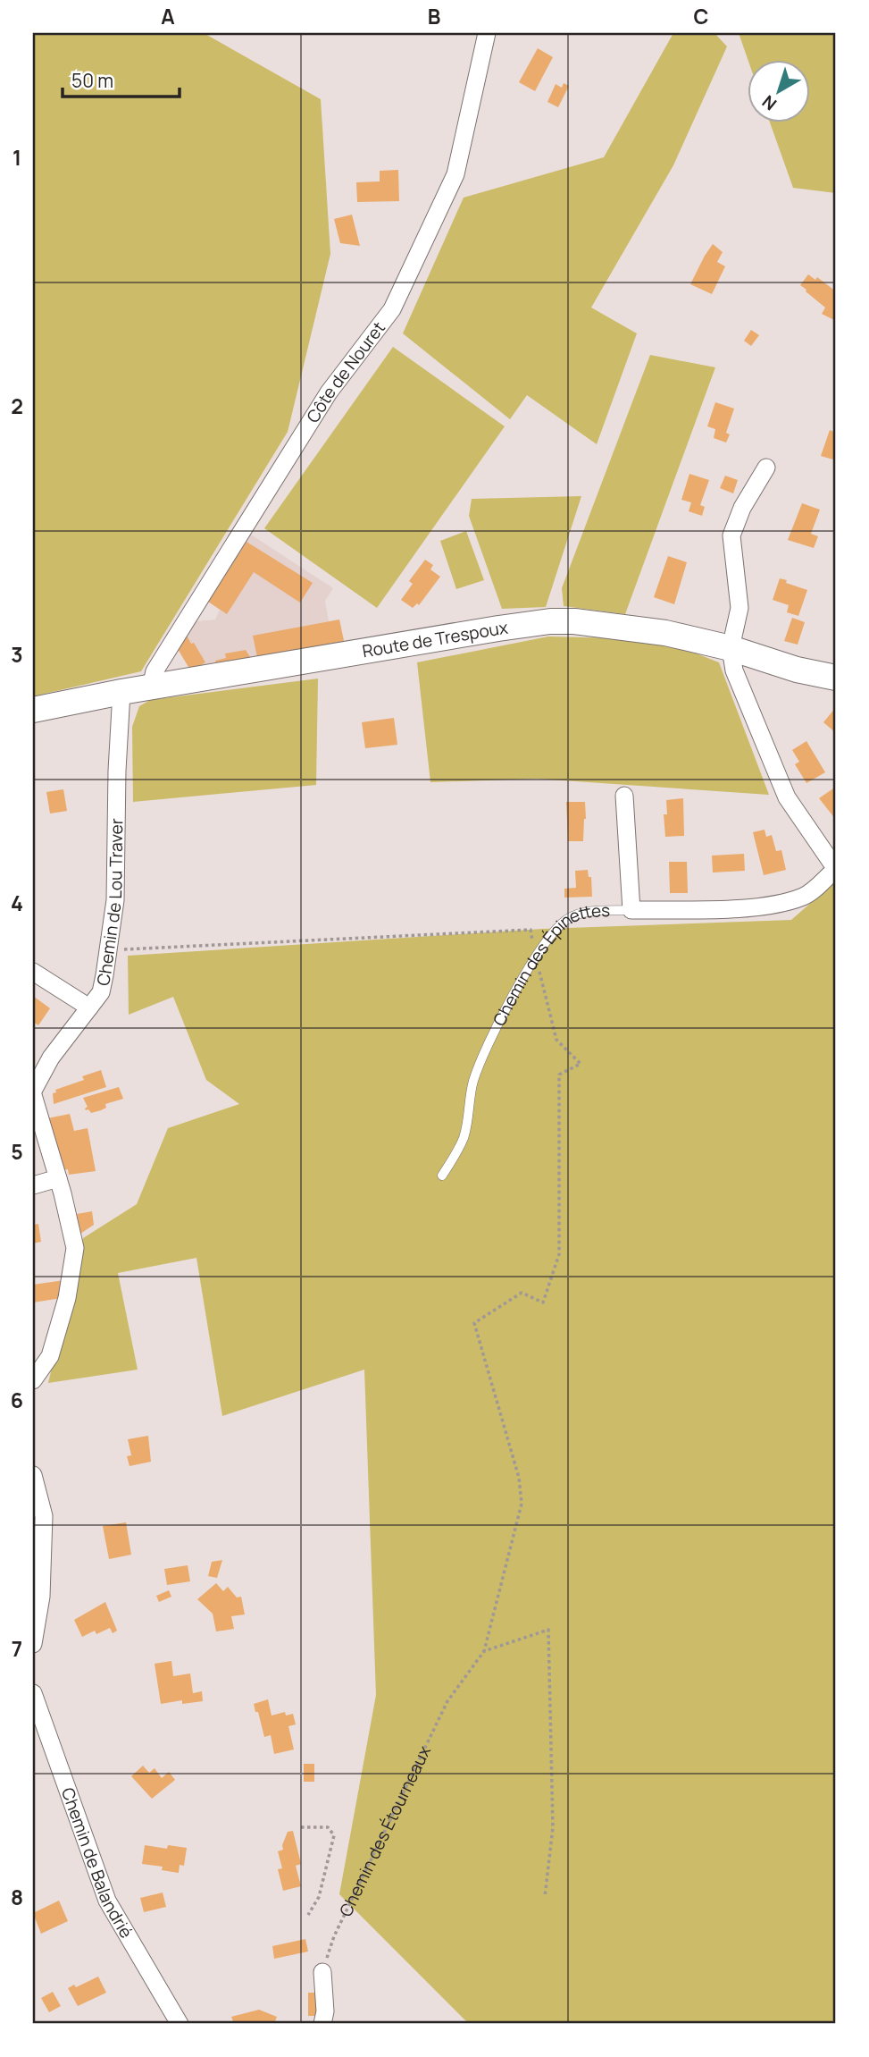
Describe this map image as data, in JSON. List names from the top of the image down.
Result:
{
  "streets": {
    "street": [
      "Côte de Nouret",
      "Route de Trespoux",
      "Chemin de Lou Traver",
      "Chemin des Épinettes",
      "Chemin de Balandrié"
    ],
    "path": ["Chemin des Étourneaux"]
  },
  "crossings": [
    ["Côte de Nouret", "Route de Trespoux"],
    ["Route de Trespoux", "Chemin de Lou Traver"]
  ],
  "scale_bar": "50 m",
  "north": "bottom left",
  "grid": {
    "columns": ["A", "B", "C"],
    "rows": [
      "1",
      "2",
      "3",
      "4",
      "5",
      "6",
      "7",
      "8"
    ]
  }
}
